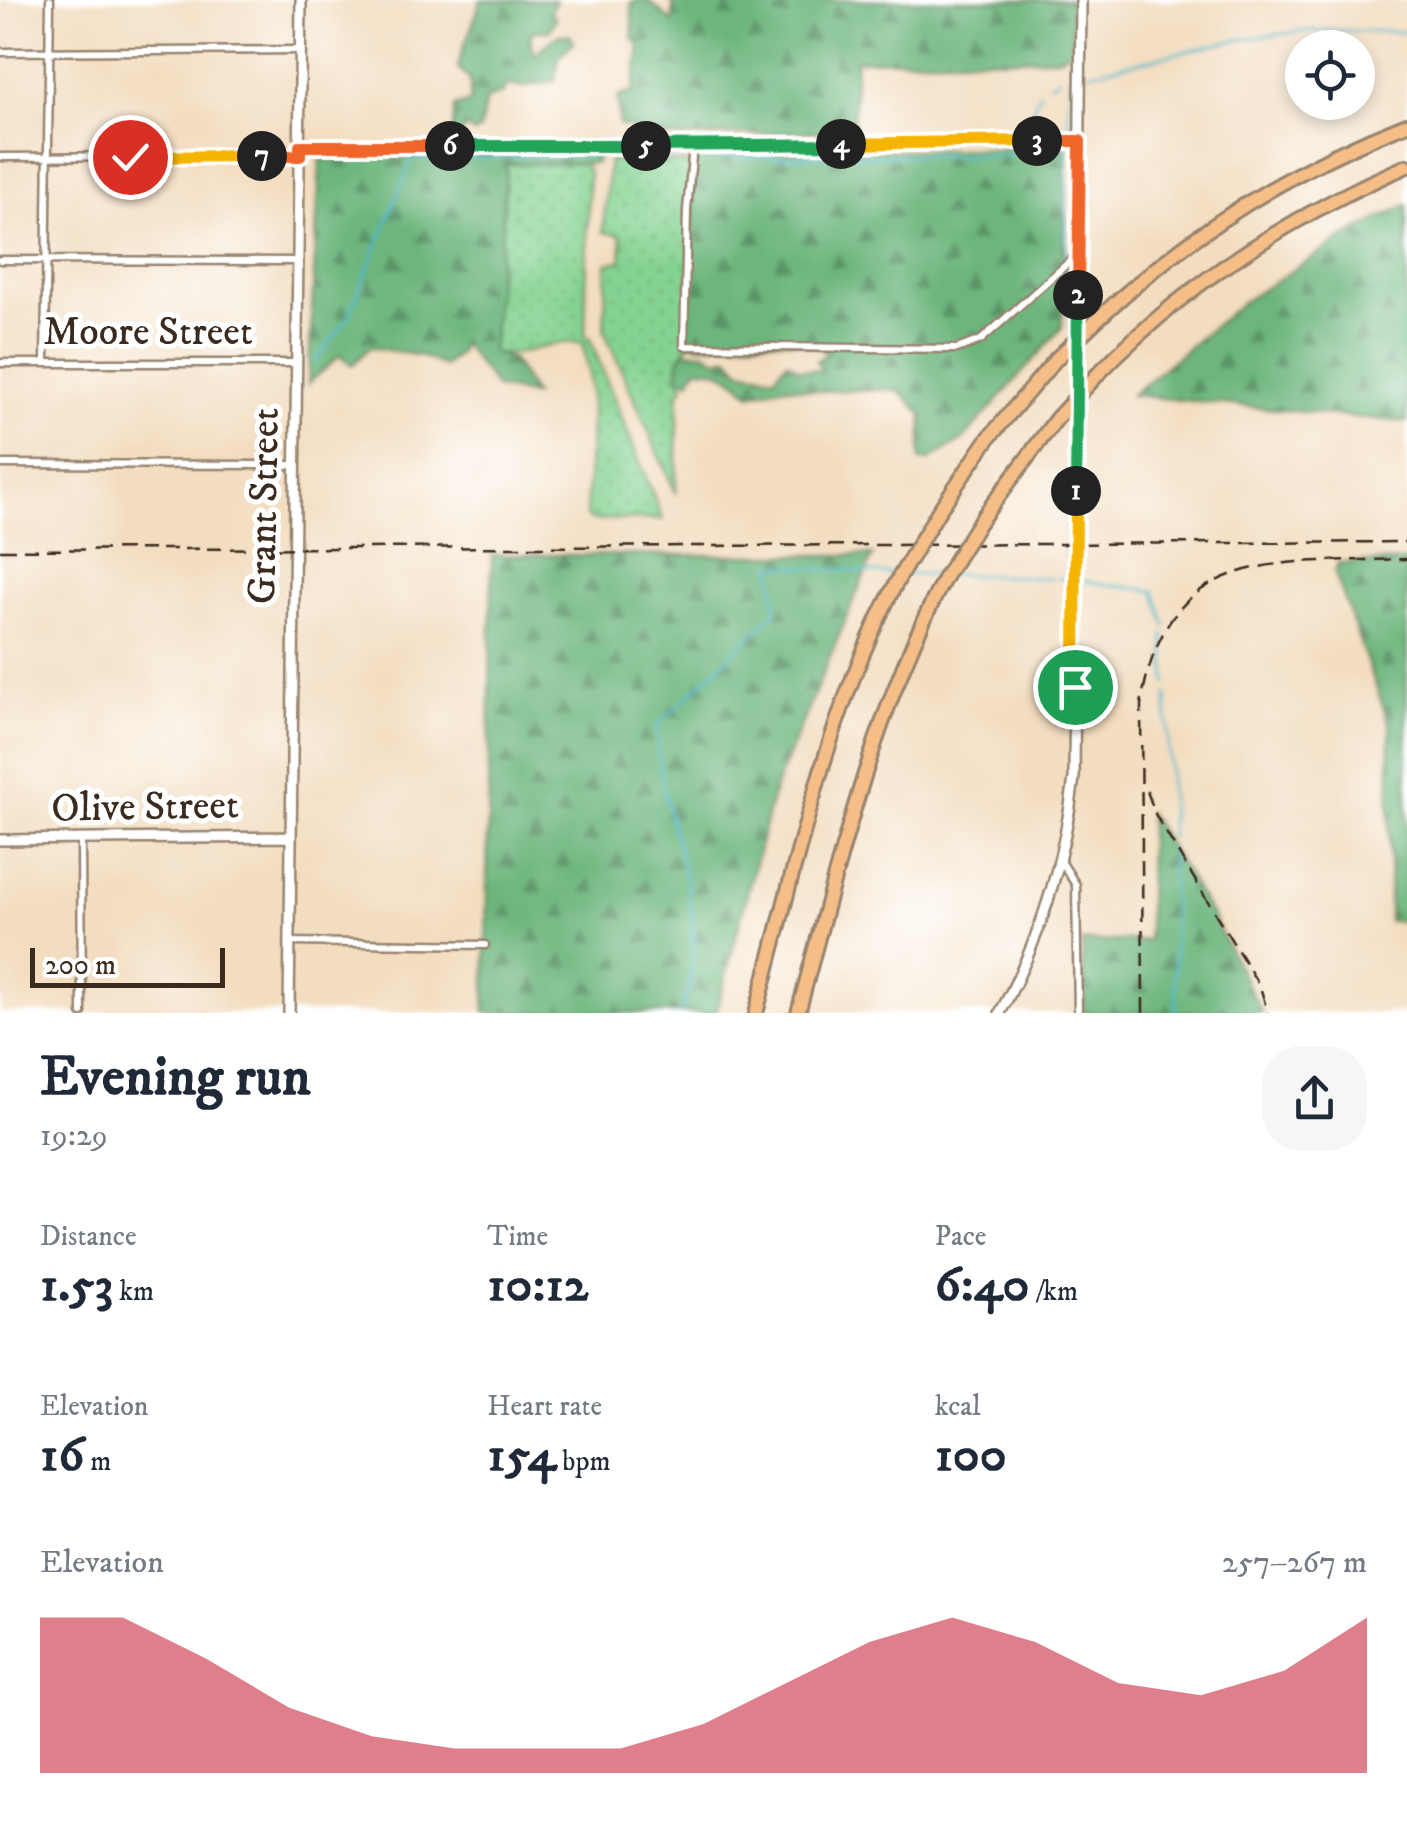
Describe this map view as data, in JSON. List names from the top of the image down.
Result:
{
  "streets": {
    "street": ["Moore Street", "Grant Street", "Olive Street"]
  },
  "crossings": [
    ["Moore Street", "Grant Street"],
    ["Grant Street", "Olive Street"]
  ],
  "scale_bar": "200 m",
  "page": {
    "pins": [
      "3",
      "4",
      "5",
      "6",
      "7",
      "2",
      "1"
    ],
    "scale": "200 m",
    "heading": ["Evening run", "19:29"],
    "stats": [
      ["Distance", "1.53 km"],
      ["Time", "10:12"],
      ["Pace", "6:40 /km"],
      ["Elevation", "16 m"],
      ["Heart rate", "154 bpm"],
      ["kcal", "100"]
    ],
    "chart": ["Elevation", "257–267 m"]
  }
}
